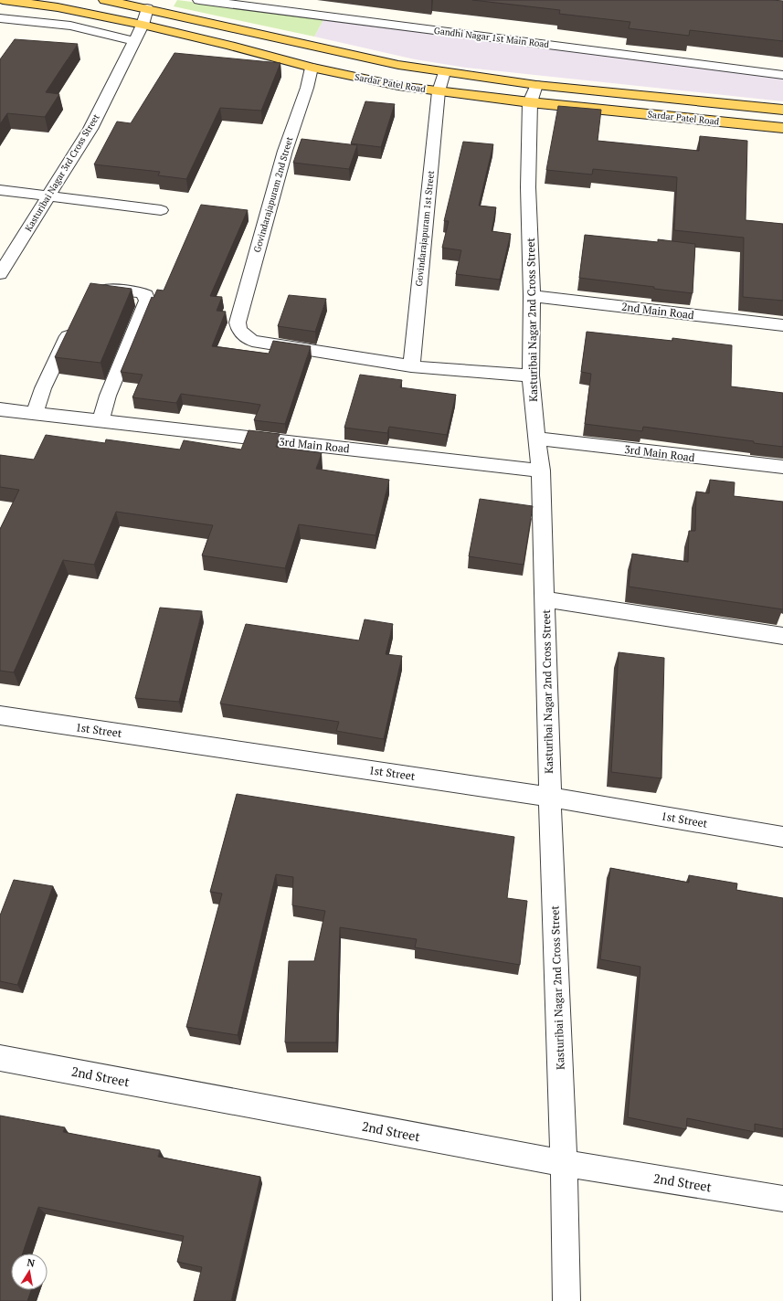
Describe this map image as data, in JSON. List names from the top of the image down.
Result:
{
  "streets": {
    "main road": ["Sardar Patel Road"],
    "street": [
      "Gandhi Nagar 1st Main Road",
      "Kasturibai Nagar 3rd Cross Street",
      "Govindarajapuram 2nd Street",
      "Govindarajapuram 1st Street",
      "2nd Main Road",
      "Kasturibai Nagar 2nd Cross Street",
      "3rd Main Road",
      "1st Street",
      "2nd Street"
    ]
  },
  "crossings": [
    ["Sardar Patel Road", "Kasturibai Nagar 3rd Cross Street"],
    ["Sardar Patel Road", "Govindarajapuram 2nd Street"],
    ["Sardar Patel Road", "Govindarajapuram 1st Street"],
    ["Sardar Patel Road", "Kasturibai Nagar 2nd Cross Street"],
    ["Govindarajapuram 2nd Street", "Govindarajapuram 1st Street"],
    ["2nd Main Road", "Kasturibai Nagar 2nd Cross Street"],
    ["Kasturibai Nagar 2nd Cross Street", "3rd Main Road"],
    ["Kasturibai Nagar 2nd Cross Street", "1st Street"],
    ["Kasturibai Nagar 2nd Cross Street", "2nd Street"]
  ],
  "north": "top"
}
